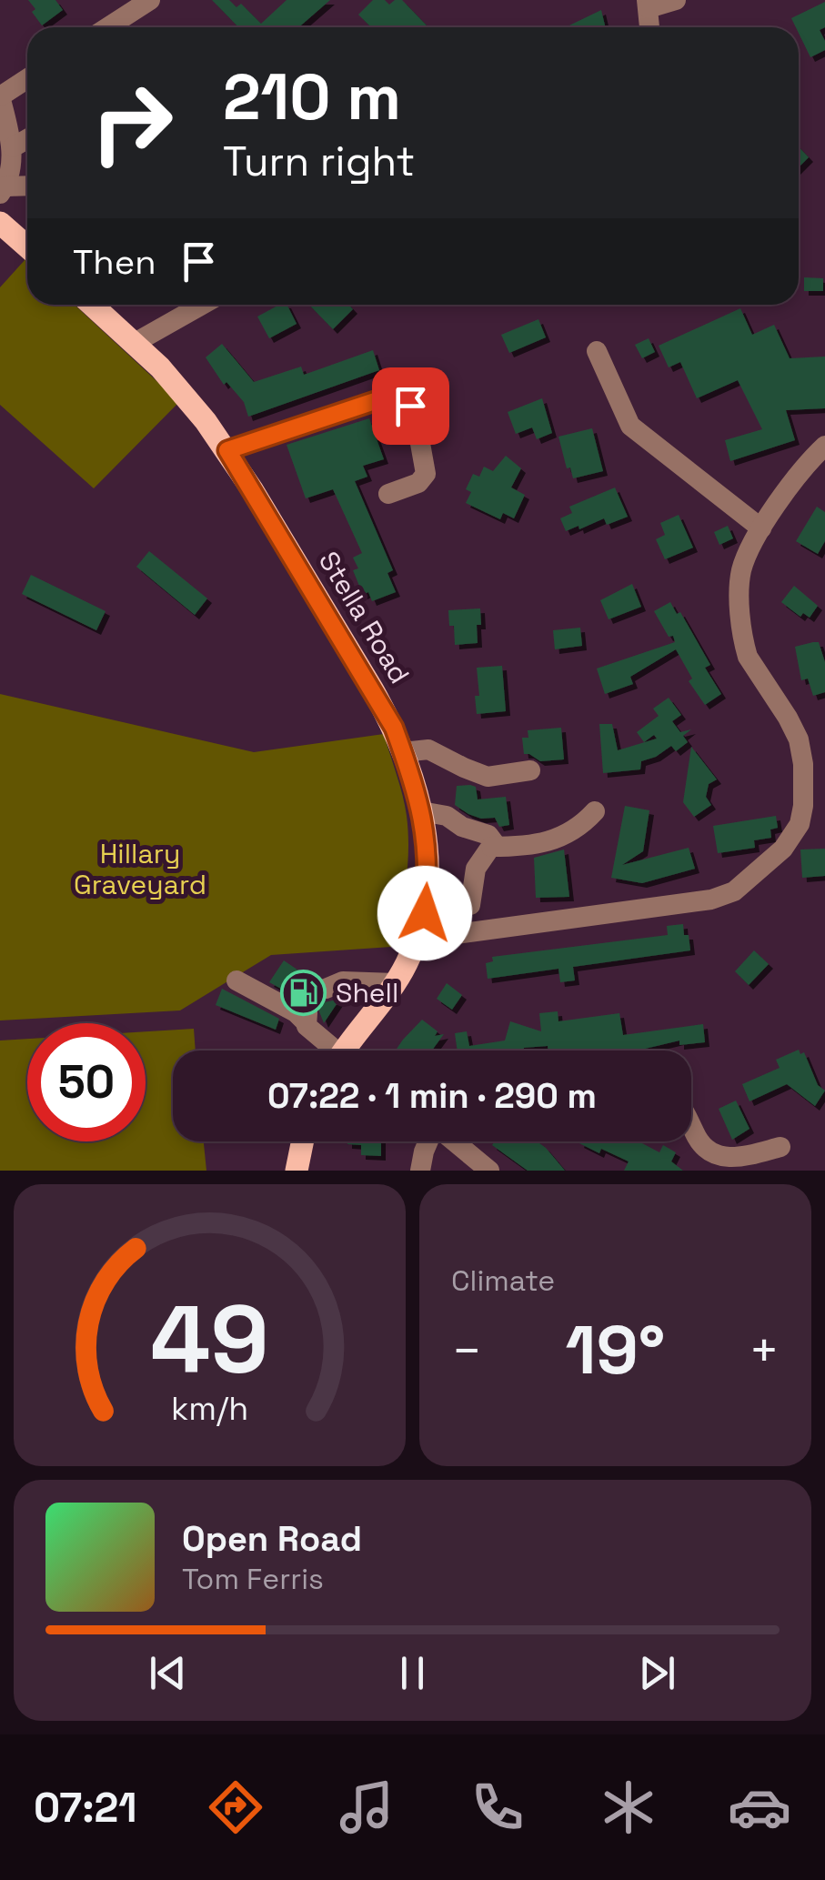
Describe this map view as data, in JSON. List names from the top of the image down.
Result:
{
  "streets": {
    "main road": ["Stella Road"]
  },
  "parks": ["Hillary Graveyard"],
  "places": {
    "fuel station": ["Shell"]
  },
  "page": {
    "turn": ["210 m", "Turn right"],
    "then": "Then",
    "limit": "50",
    "trip": "07:22 · 1 min · 290 m",
    "tile": "Climate",
    "heat": ["−", "19°", "+"],
    "song": ["Open Road", "Tom Ferris"],
    "tabs": "07:21",
    "gauge": ["49", "km/h"]
  }
}
